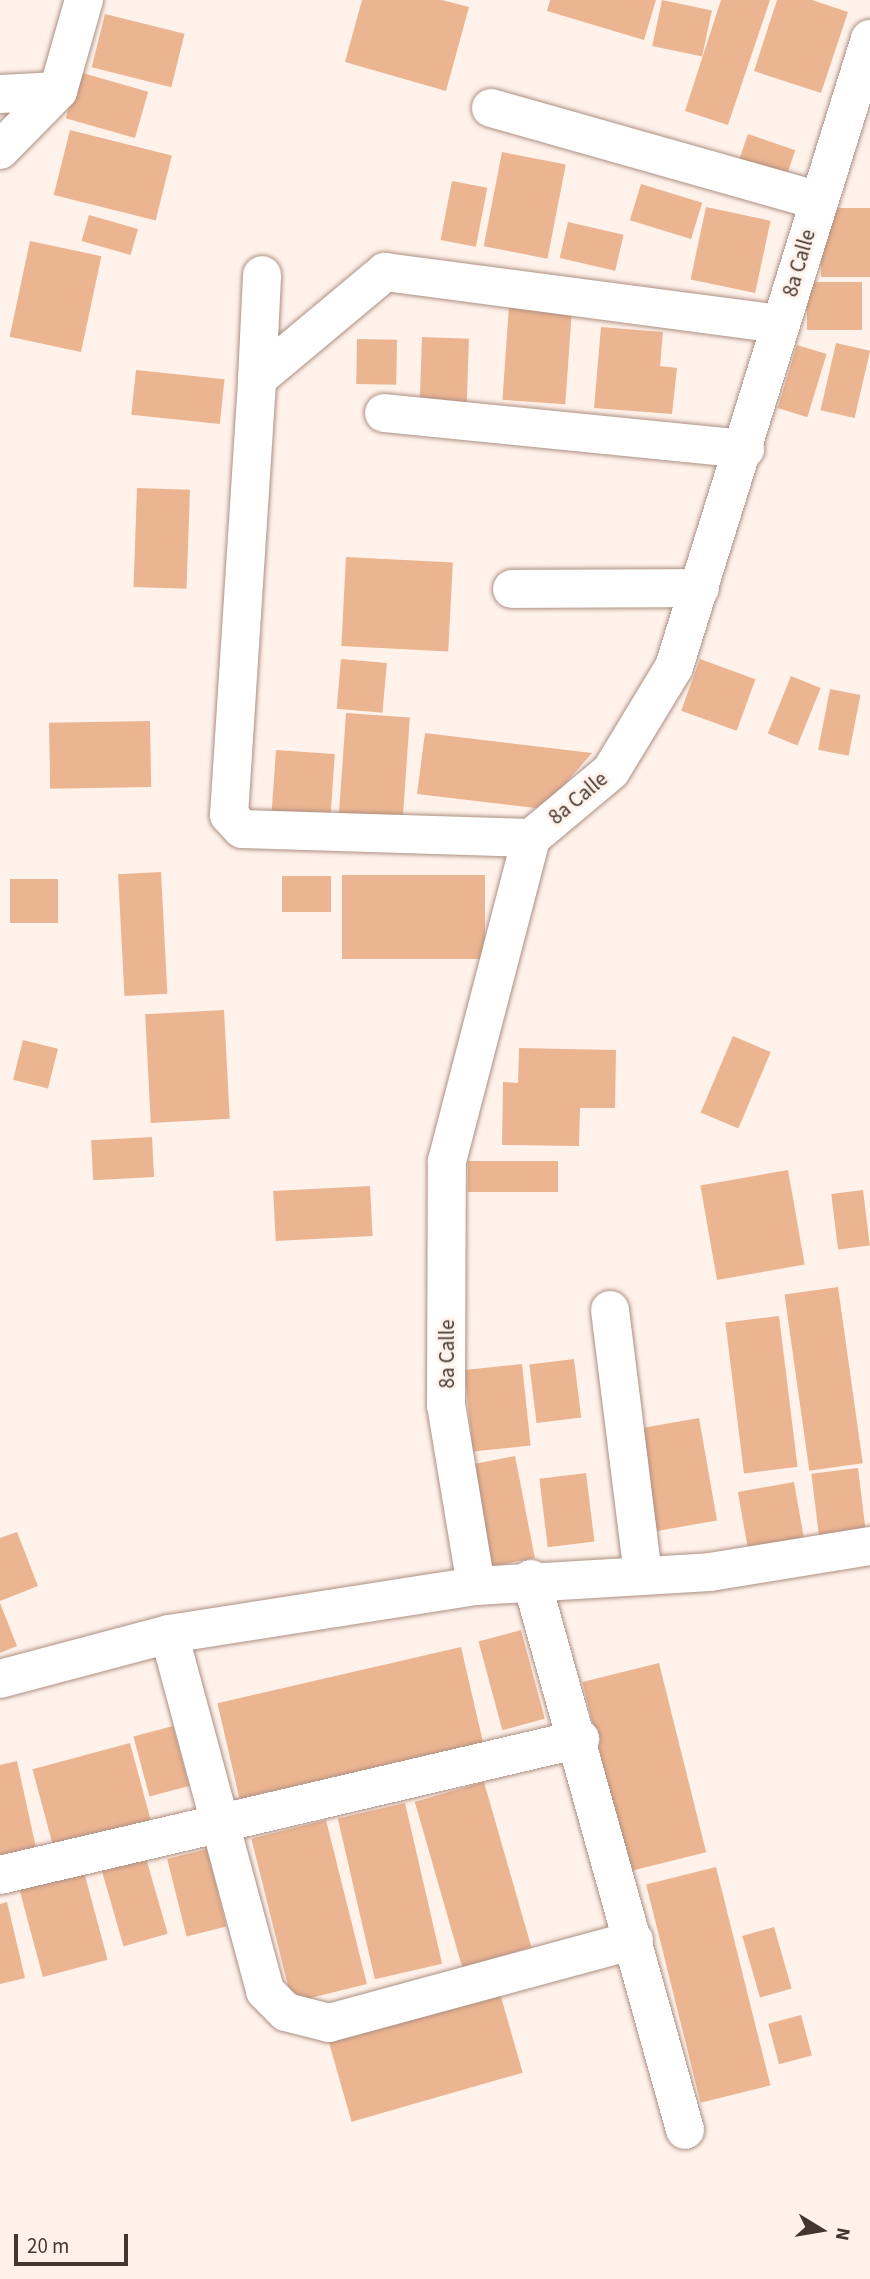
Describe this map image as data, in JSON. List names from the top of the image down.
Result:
{
  "streets": {
    "street": ["8a Calle"]
  },
  "scale_bar": "20 m",
  "north": "right"
}
